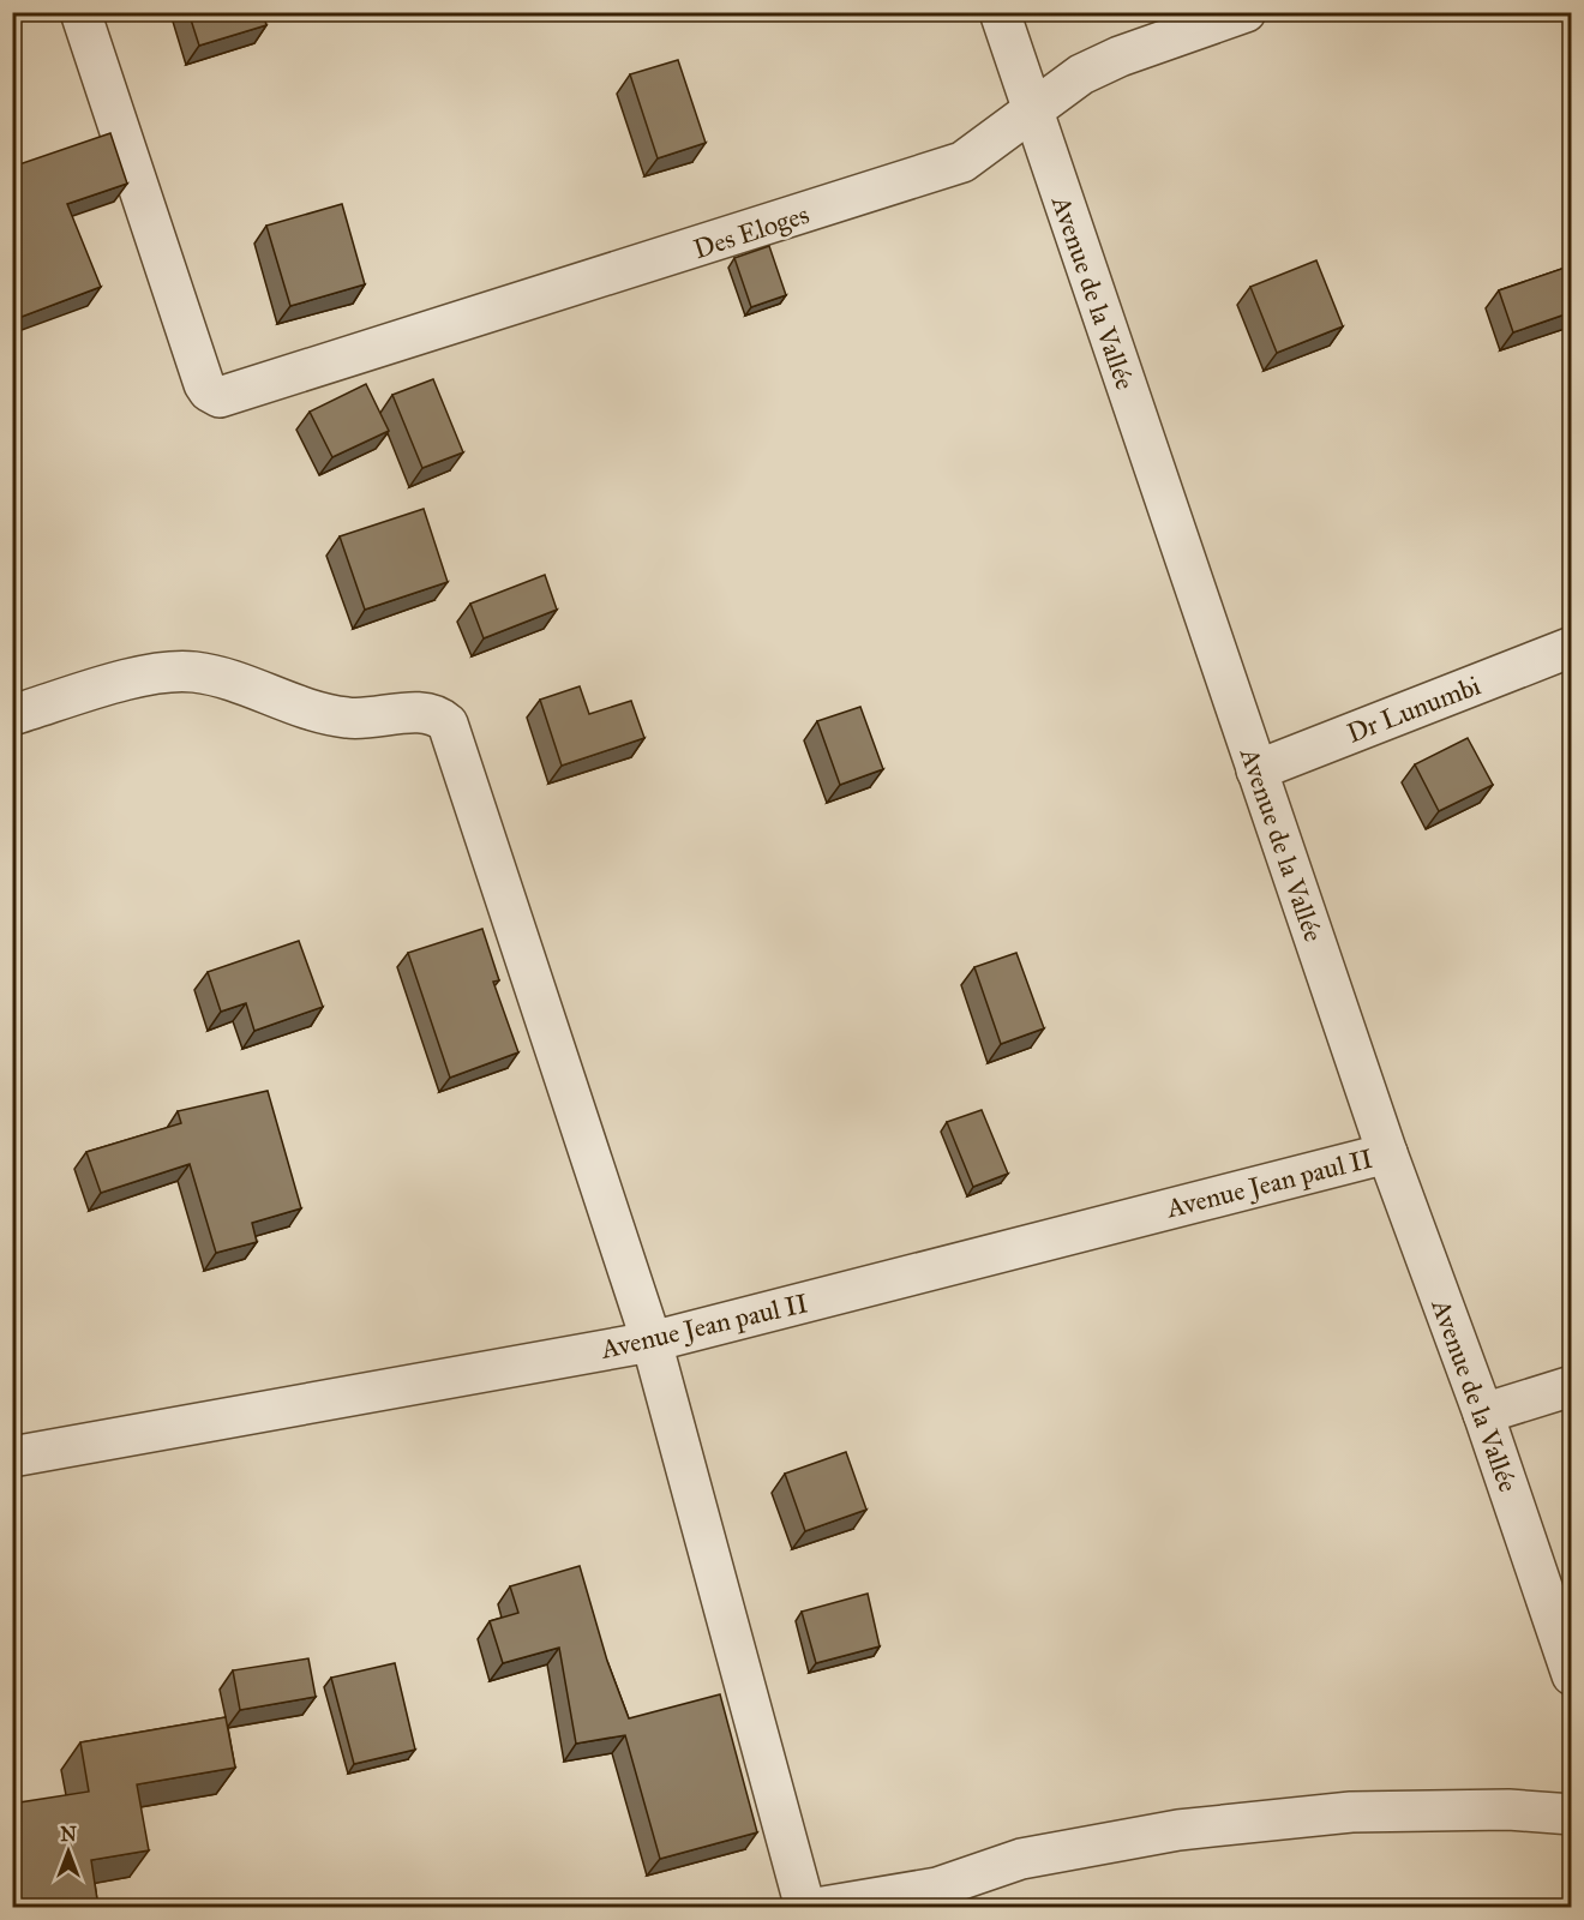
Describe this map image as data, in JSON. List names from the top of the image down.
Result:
{
  "streets": {
    "street": [
      "Des Eloges",
      "Avenue de la Vallée",
      "Dr Lunumbi",
      "Avenue Jean paul II"
    ]
  },
  "crossings": [
    ["Des Eloges", "Avenue de la Vallée"],
    ["Avenue de la Vallée", "Dr Lunumbi"],
    ["Avenue de la Vallée", "Avenue Jean paul II"]
  ],
  "north": "top"
}
